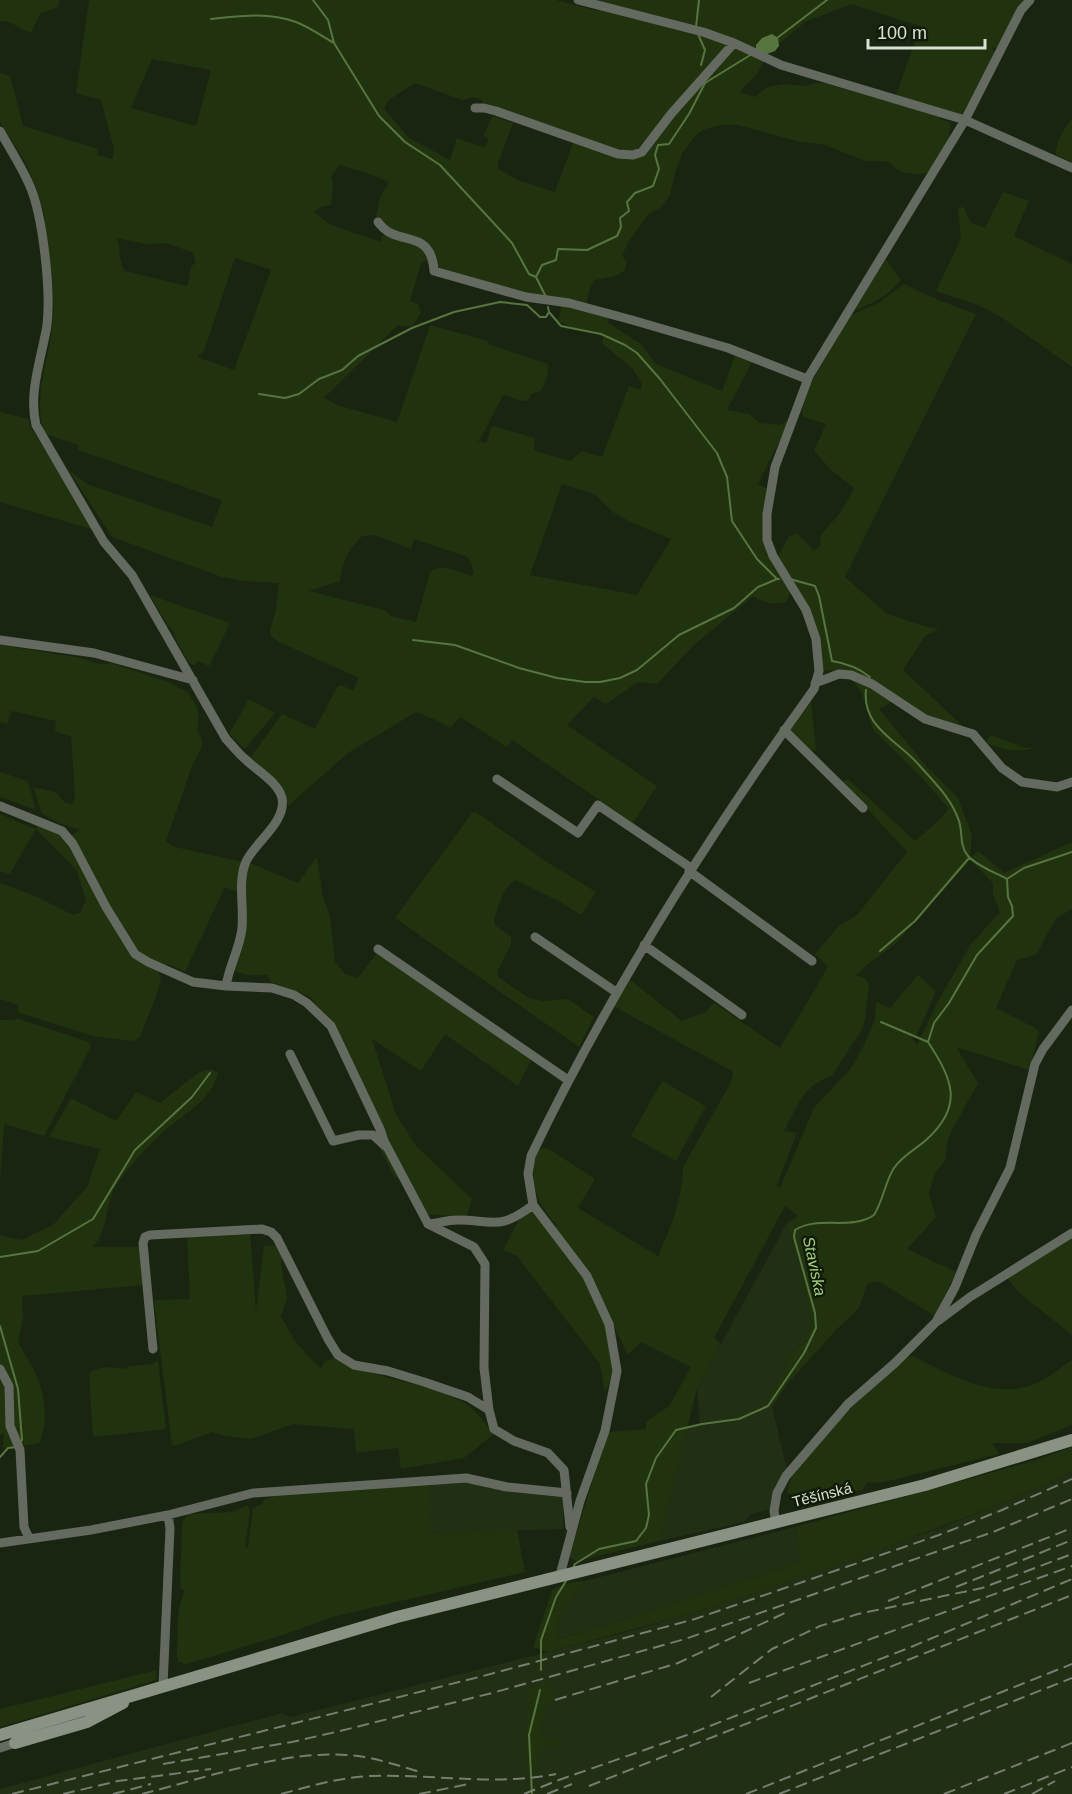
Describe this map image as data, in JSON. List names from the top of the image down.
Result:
{
  "streets": {
    "main road": ["Těšínská"]
  },
  "water": ["Staviska"],
  "scale_bar": "100 m"
}
